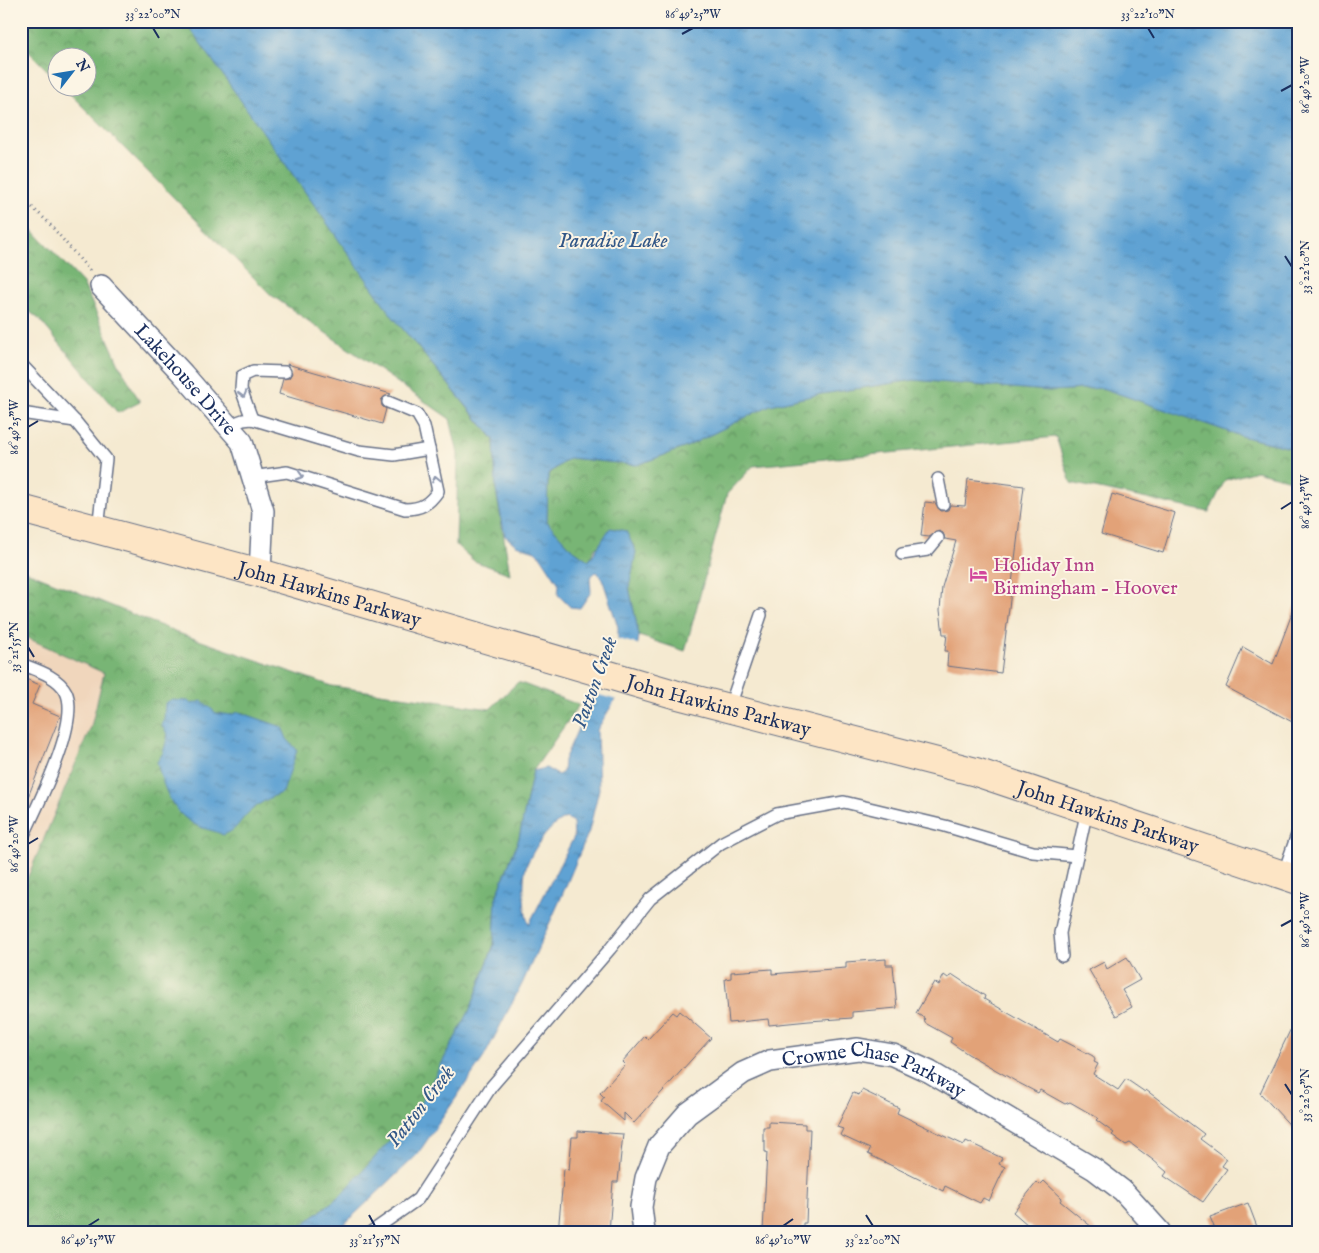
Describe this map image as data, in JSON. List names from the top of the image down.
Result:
{
  "streets": {
    "main road": ["John Hawkins Parkway"],
    "street": ["Lakehouse Drive", "Crowne Chase Parkway"]
  },
  "crossings": [
    ["Lakehouse Drive", "John Hawkins Parkway"]
  ],
  "water": ["Paradise Lake", "Patton Creek"],
  "places": {
    "hotel": ["Holiday Inn Birmingham - Hoover"]
  },
  "north": "top right",
  "coordinates": [
    "33°22'00\"N",
    "86°49'25\"W",
    "33°22'10\"N",
    "86°49'20\"W",
    "86°49'15\"W",
    "33°21'55\"N",
    "86°49'10\"W",
    "33°22'05\"N"
  ]
}
